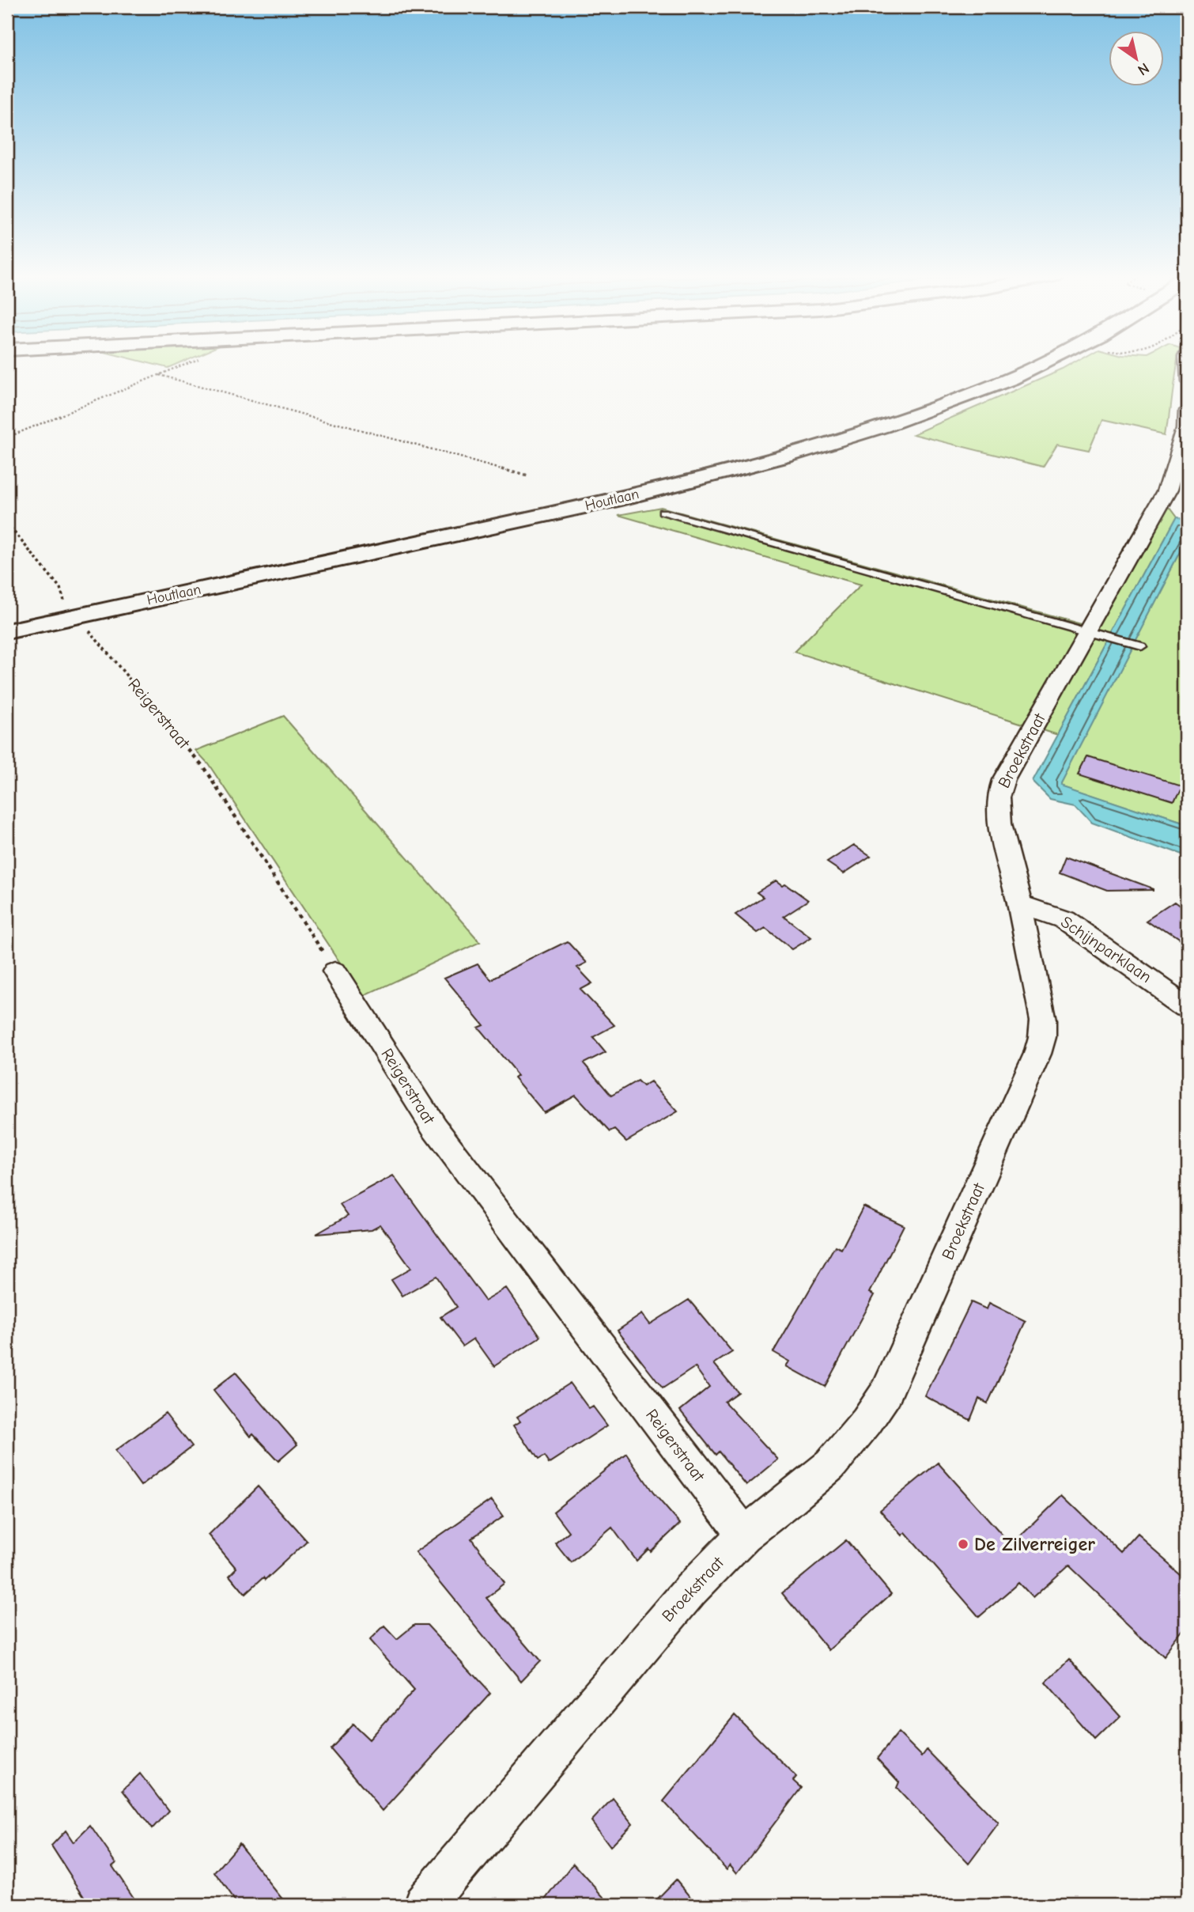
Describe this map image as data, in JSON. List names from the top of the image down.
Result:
{
  "streets": {
    "main road": ["Houtlaan"],
    "street": ["Reigerstraat", "Broekstraat", "Schijnparklaan"]
  },
  "crossings": [
    ["Reigerstraat", "Broekstraat"],
    ["Broekstraat", "Schijnparklaan"]
  ],
  "places": ["De Zilverreiger"],
  "north": "bottom right"
}
